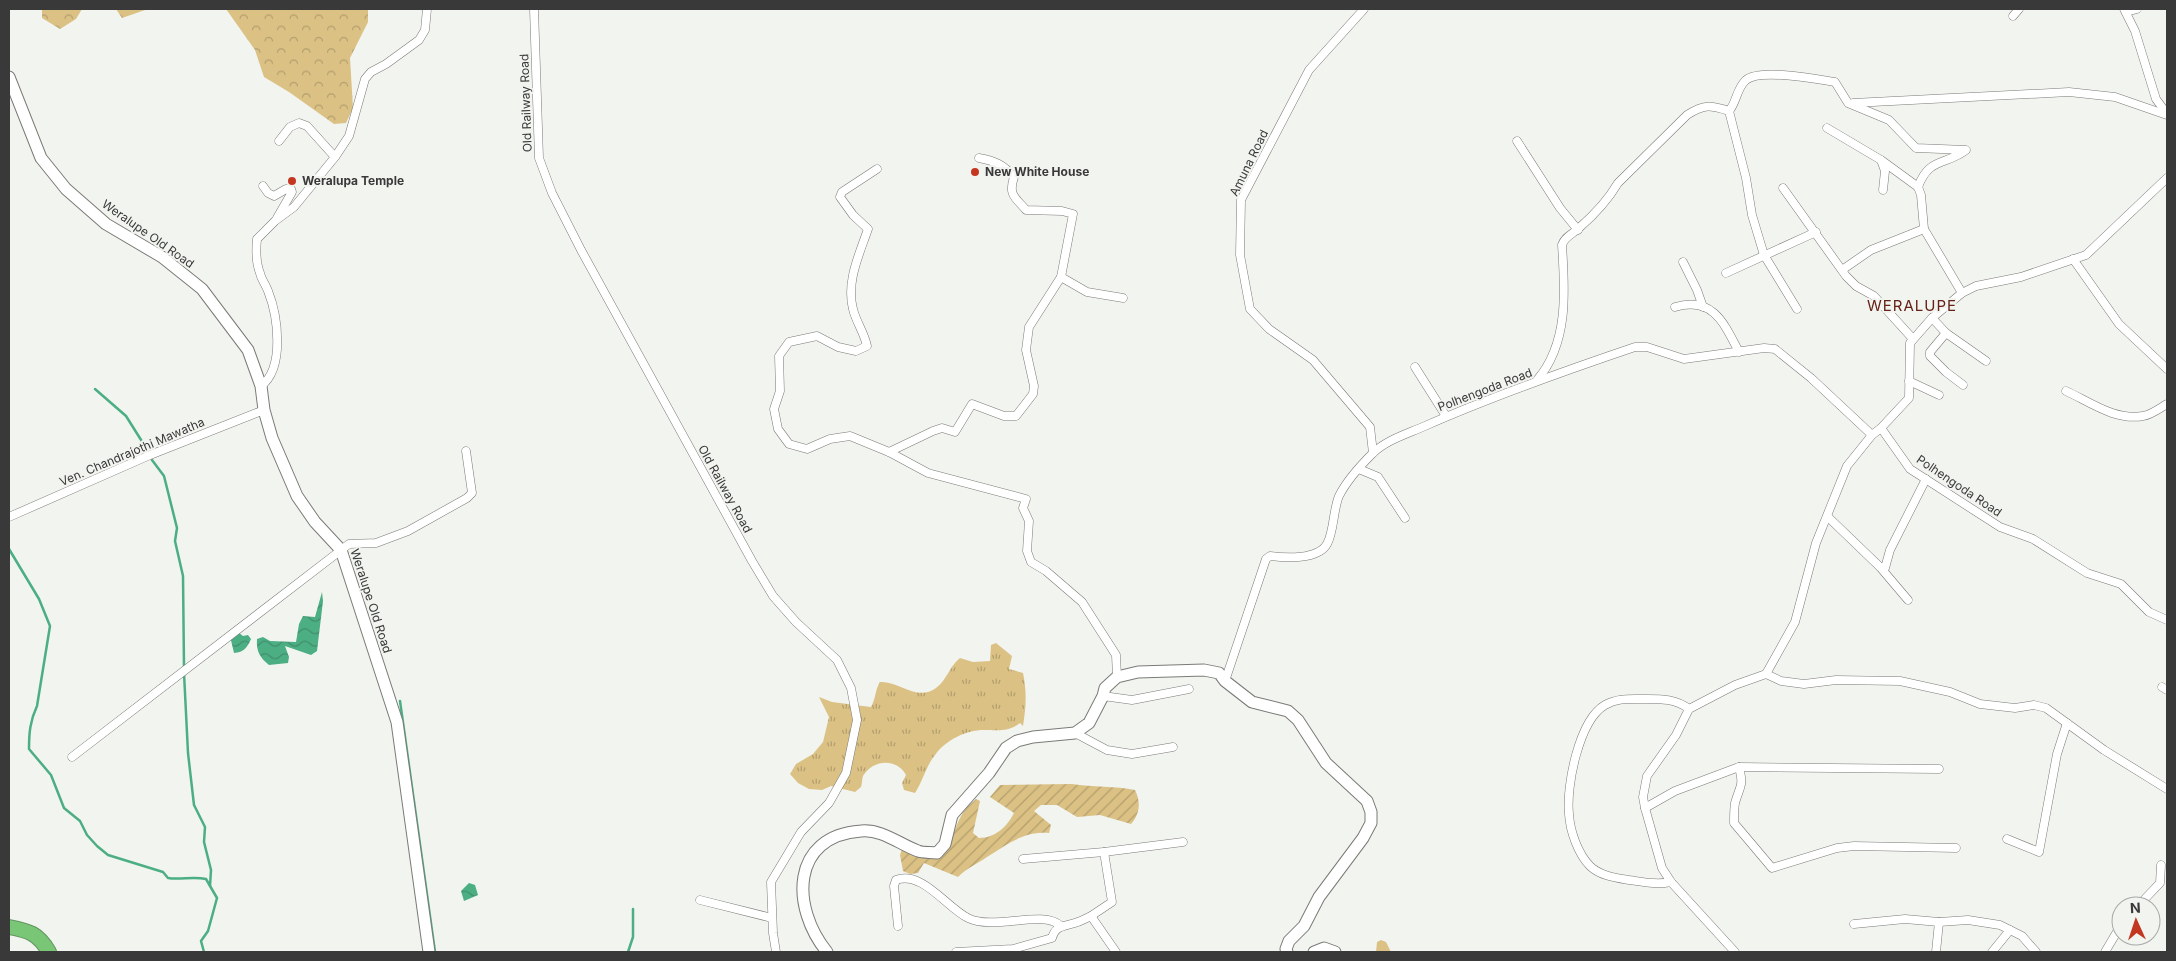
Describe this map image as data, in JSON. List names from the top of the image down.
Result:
{
  "streets": {
    "street": [
      "Old Railway Road",
      "Amuna Road",
      "Weralupe Old Road",
      "Polhengoda Road",
      "Ven. Chandrajothi Mawatha"
    ]
  },
  "crossings": [
    ["Amuna Road", "Polhengoda Road"],
    ["Weralupe Old Road", "Ven. Chandrajothi Mawatha"]
  ],
  "districts": ["WERALUPE"],
  "places": ["New White House", "Weralupa Temple"],
  "north": "top"
}
